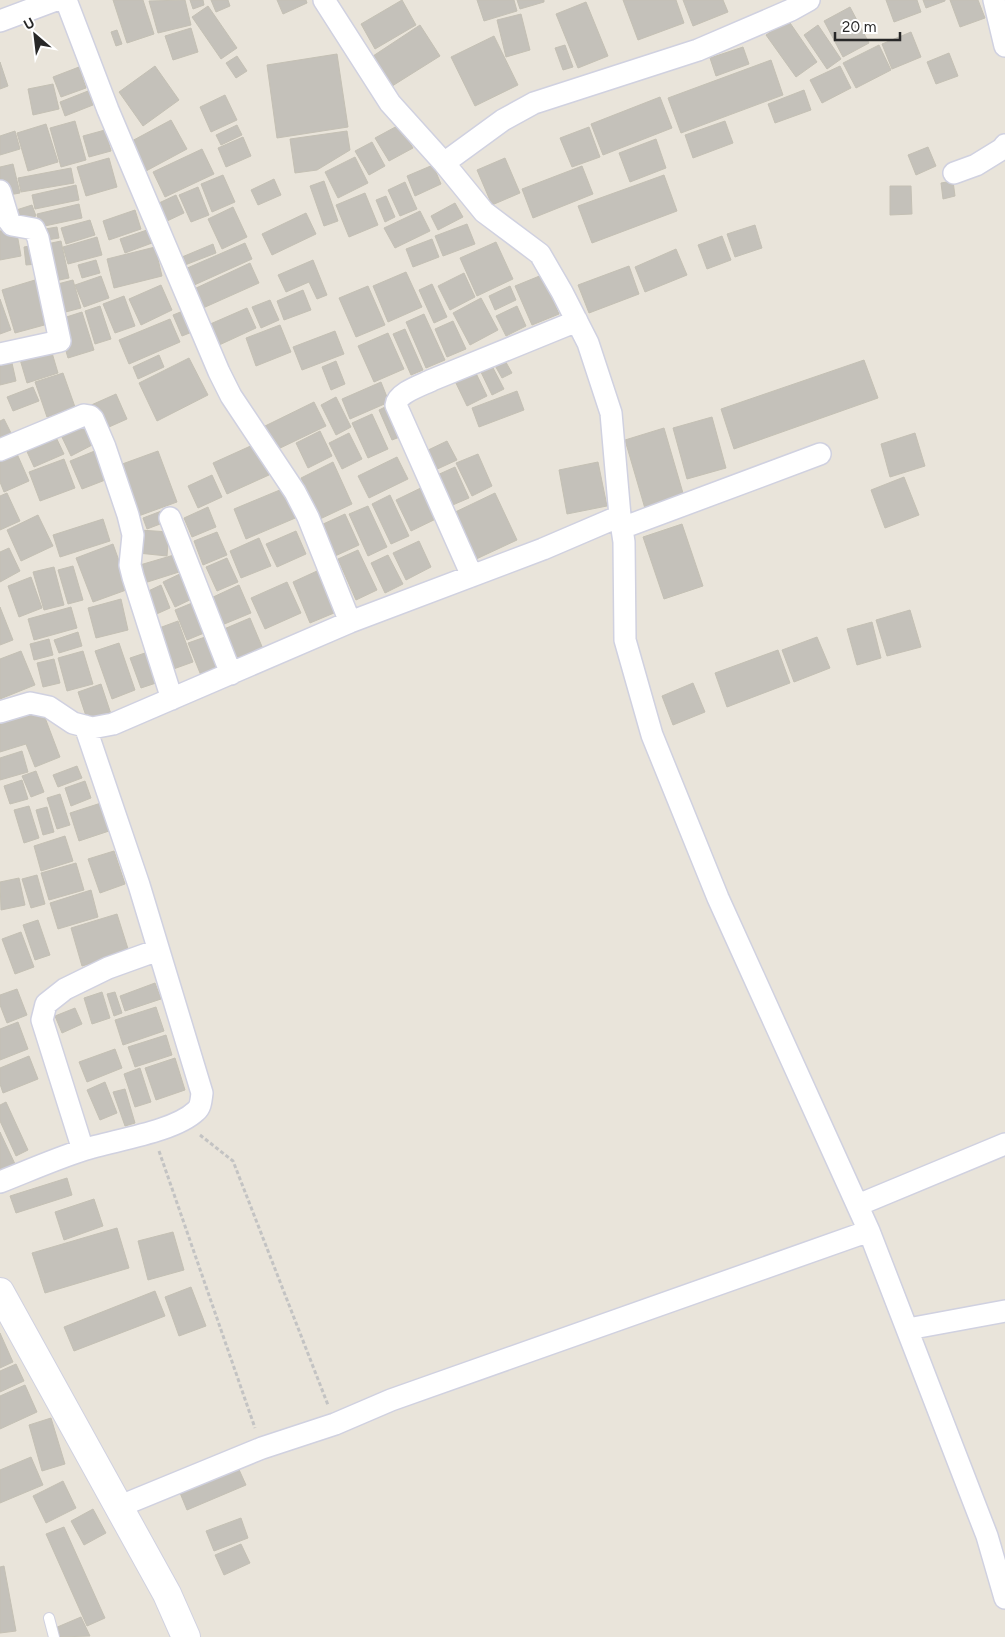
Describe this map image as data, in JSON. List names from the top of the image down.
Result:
{
  "scale_bar": "20 m",
  "north": "top left"
}
